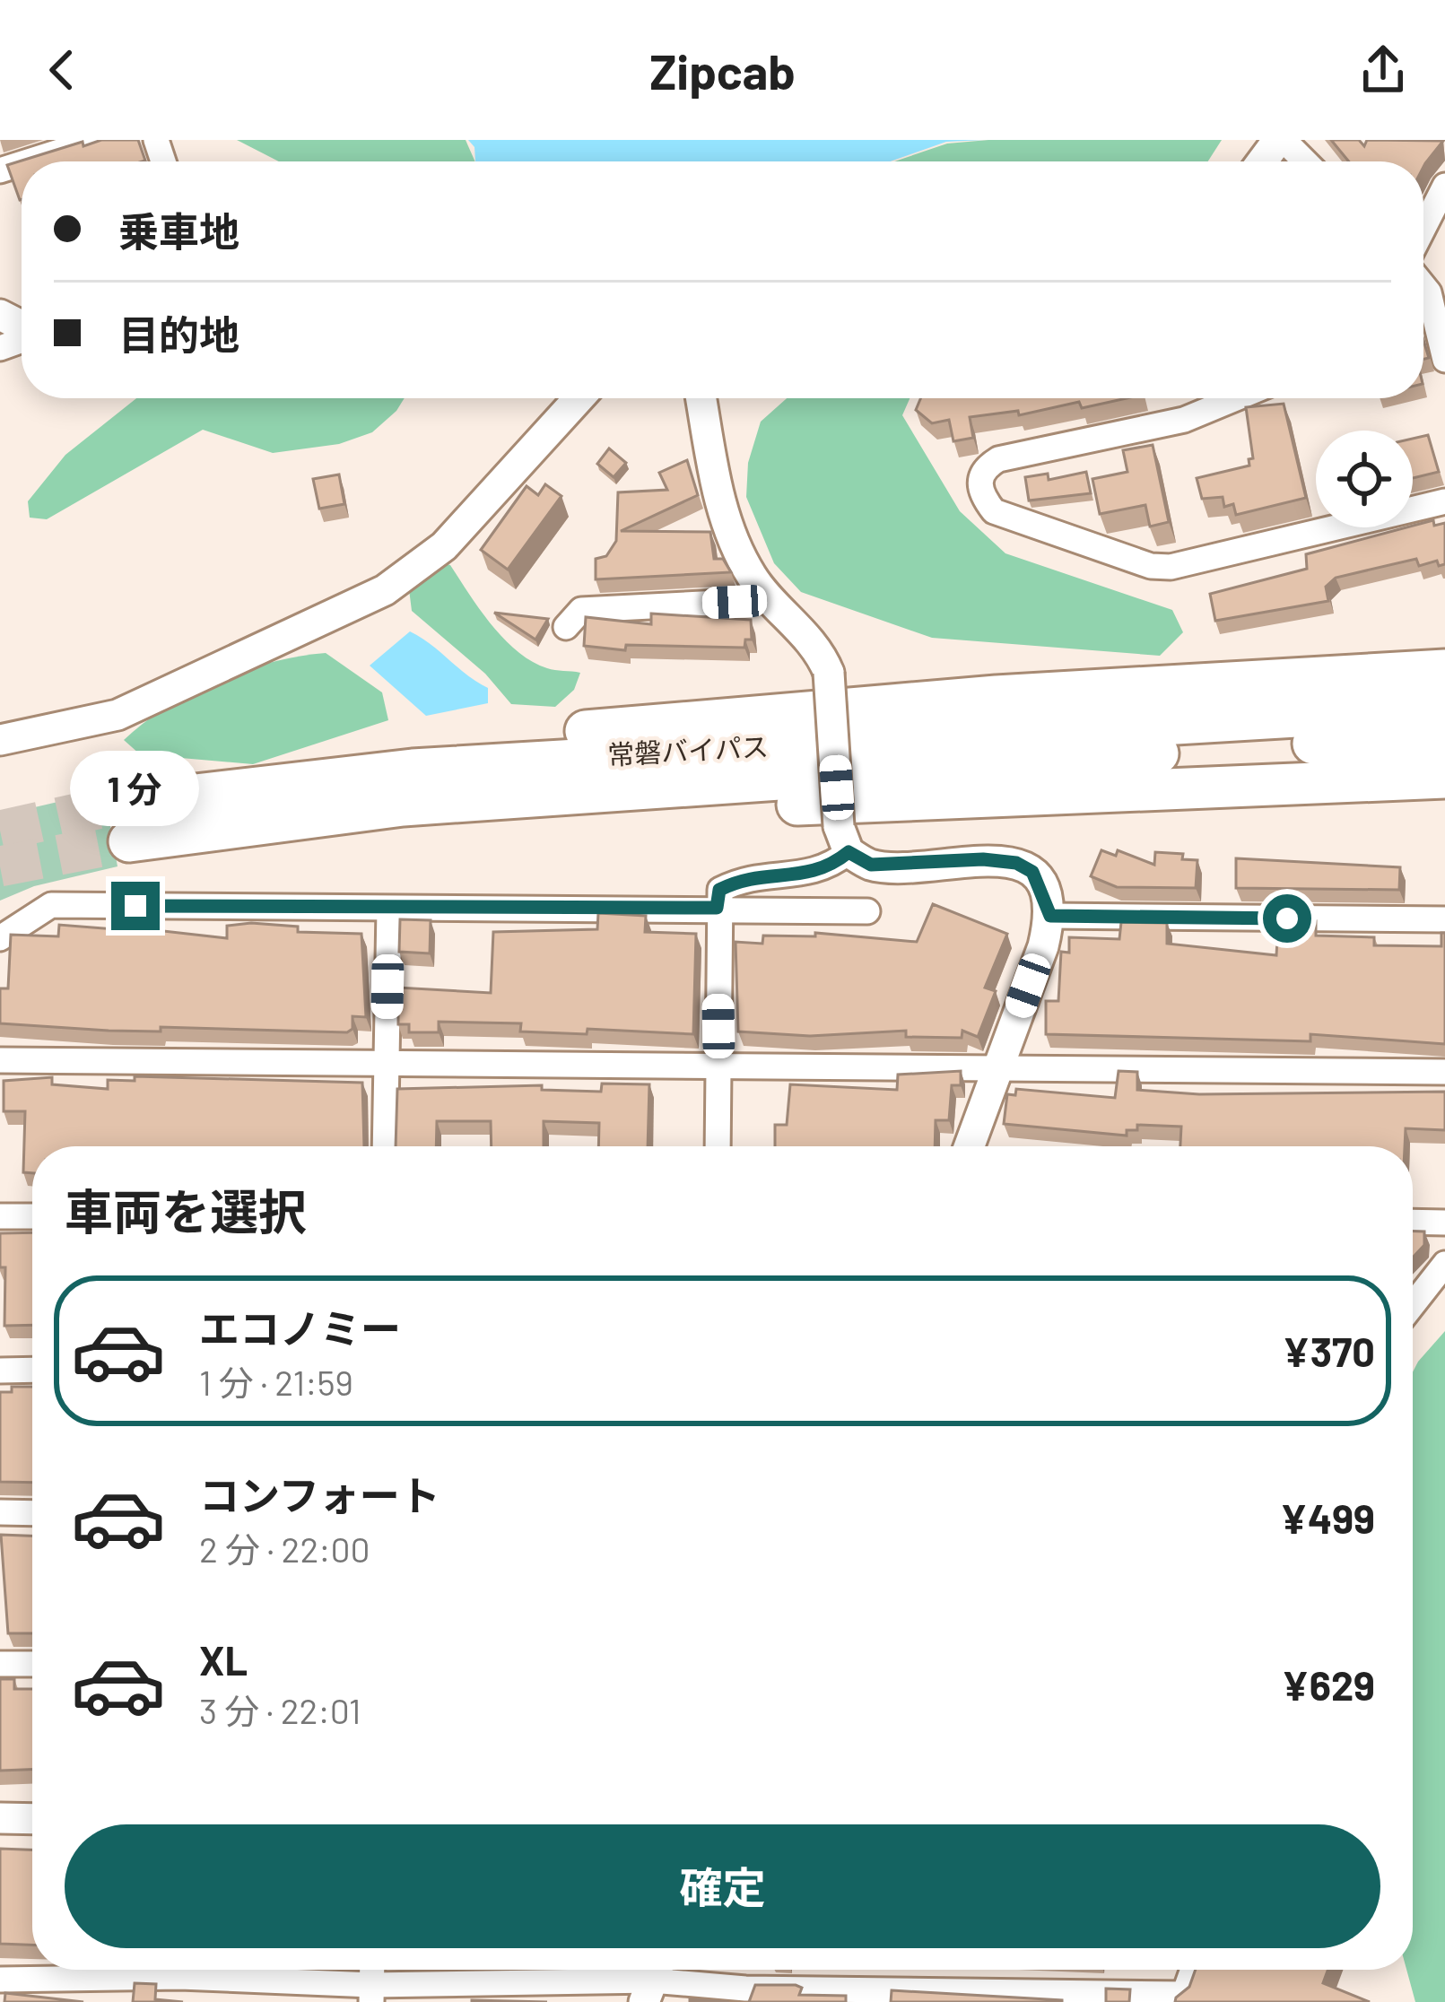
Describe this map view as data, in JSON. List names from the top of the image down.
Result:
{
  "streets": {
    "highway": ["常磐バイパス"]
  },
  "page": {
    "header": "Zipcab",
    "banner": ["乗車地", "目的地"],
    "bubble": "1 分",
    "heading": "車両を選択",
    "list": [
      {
        "name": "エコノミー",
        "note": "1 分 · 21:59",
        "value": "¥370"
      },
      {
        "name": "コンフォート",
        "note": "2 分 · 22:00",
        "value": "¥499"
      },
      {
        "name": "XL",
        "note": "3 分 · 22:01",
        "value": "¥629"
      }
    ],
    "buttons": "確定"
  }
}
